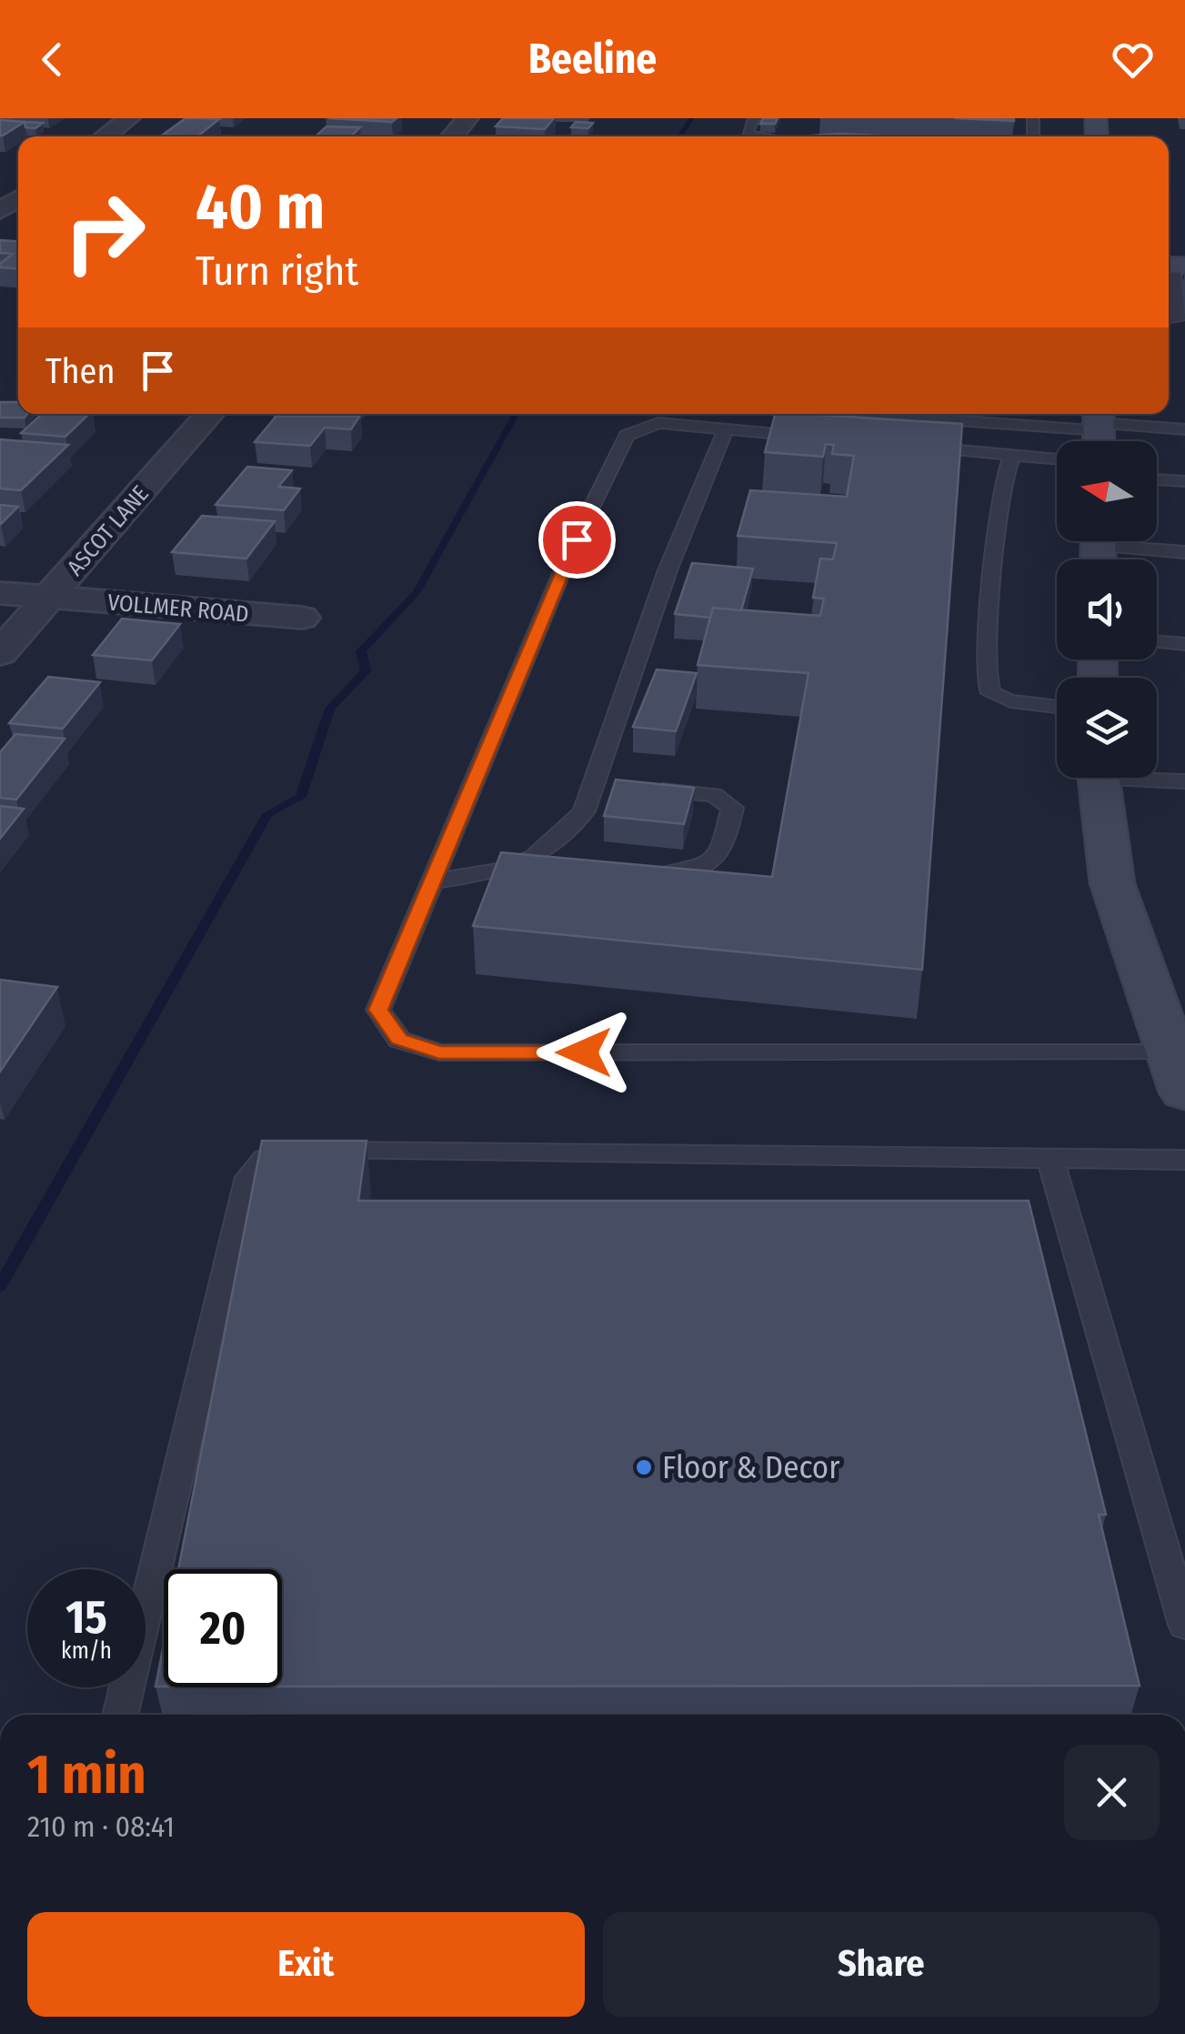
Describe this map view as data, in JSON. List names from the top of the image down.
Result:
{
  "streets": {
    "street": ["ASCOT LANE", "VOLLMER ROAD"]
  },
  "crossings": [
    ["ASCOT LANE", "VOLLMER ROAD"]
  ],
  "places": ["Floor & Decor"],
  "north": "left",
  "page": {
    "header": "Beeline",
    "turn": ["40 m", "Turn right"],
    "then": "Then",
    "speed": "15 km/h",
    "limit": "20",
    "heading": ["1 min", "210 m · 08:41"],
    "buttons": ["Exit", "Share"]
  }
}
